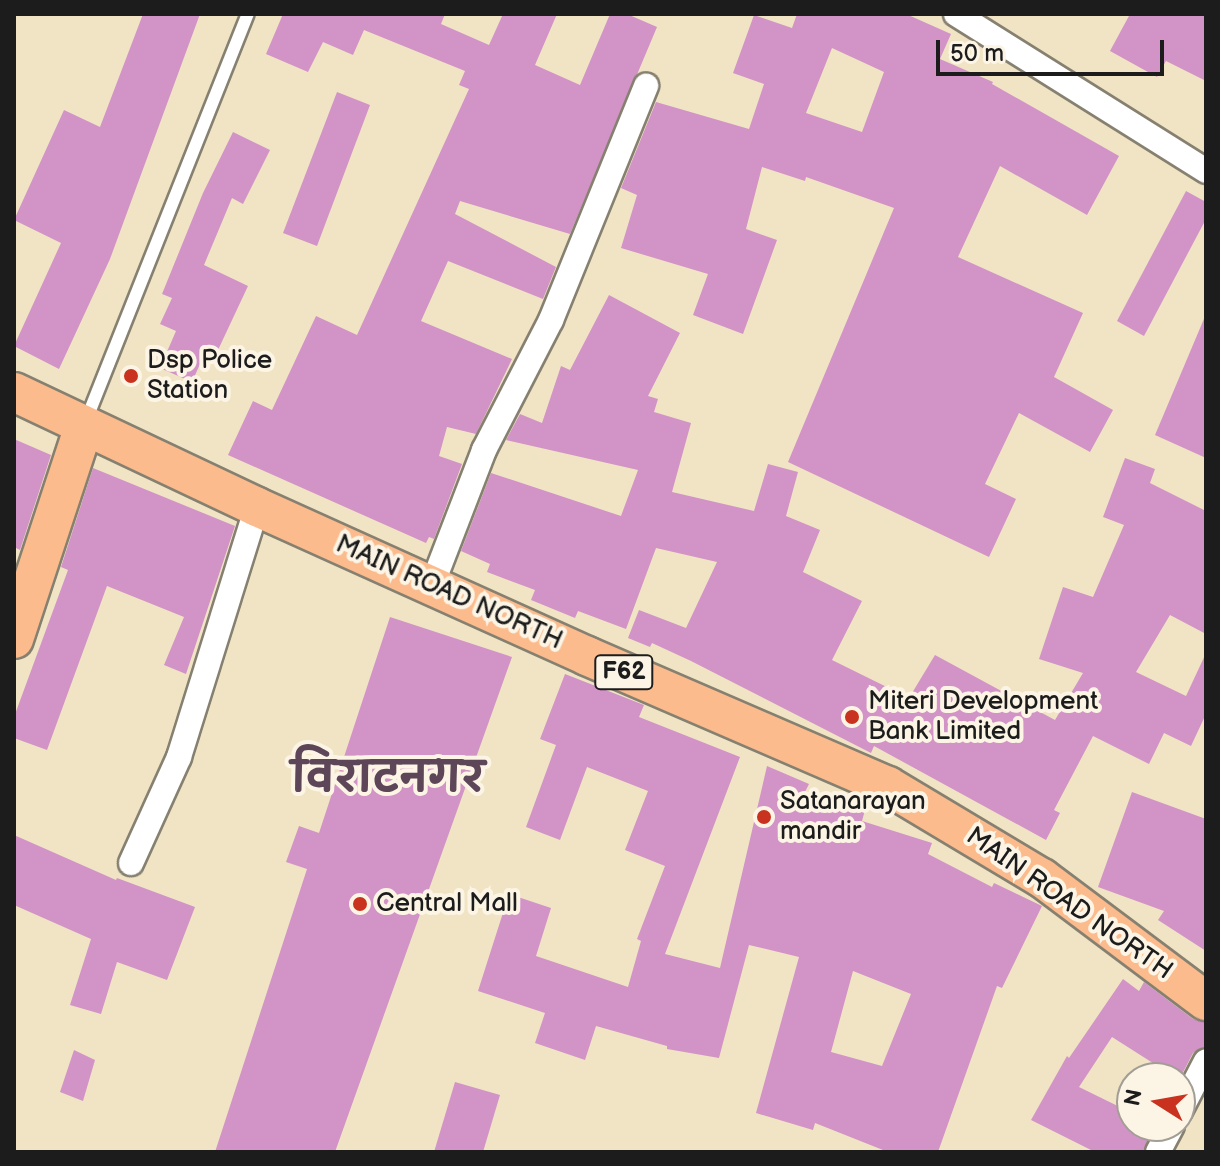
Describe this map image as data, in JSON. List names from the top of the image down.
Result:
{
  "streets": {
    "main road": ["MAIN ROAD NORTH", "F62"]
  },
  "districts": ["विराटनगर"],
  "places": [
    "Dsp Police Station",
    "Miteri Development Bank Limited",
    "Satanarayan mandir",
    "Central Mall"
  ],
  "scale_bar": "50 m",
  "north": "left"
}
